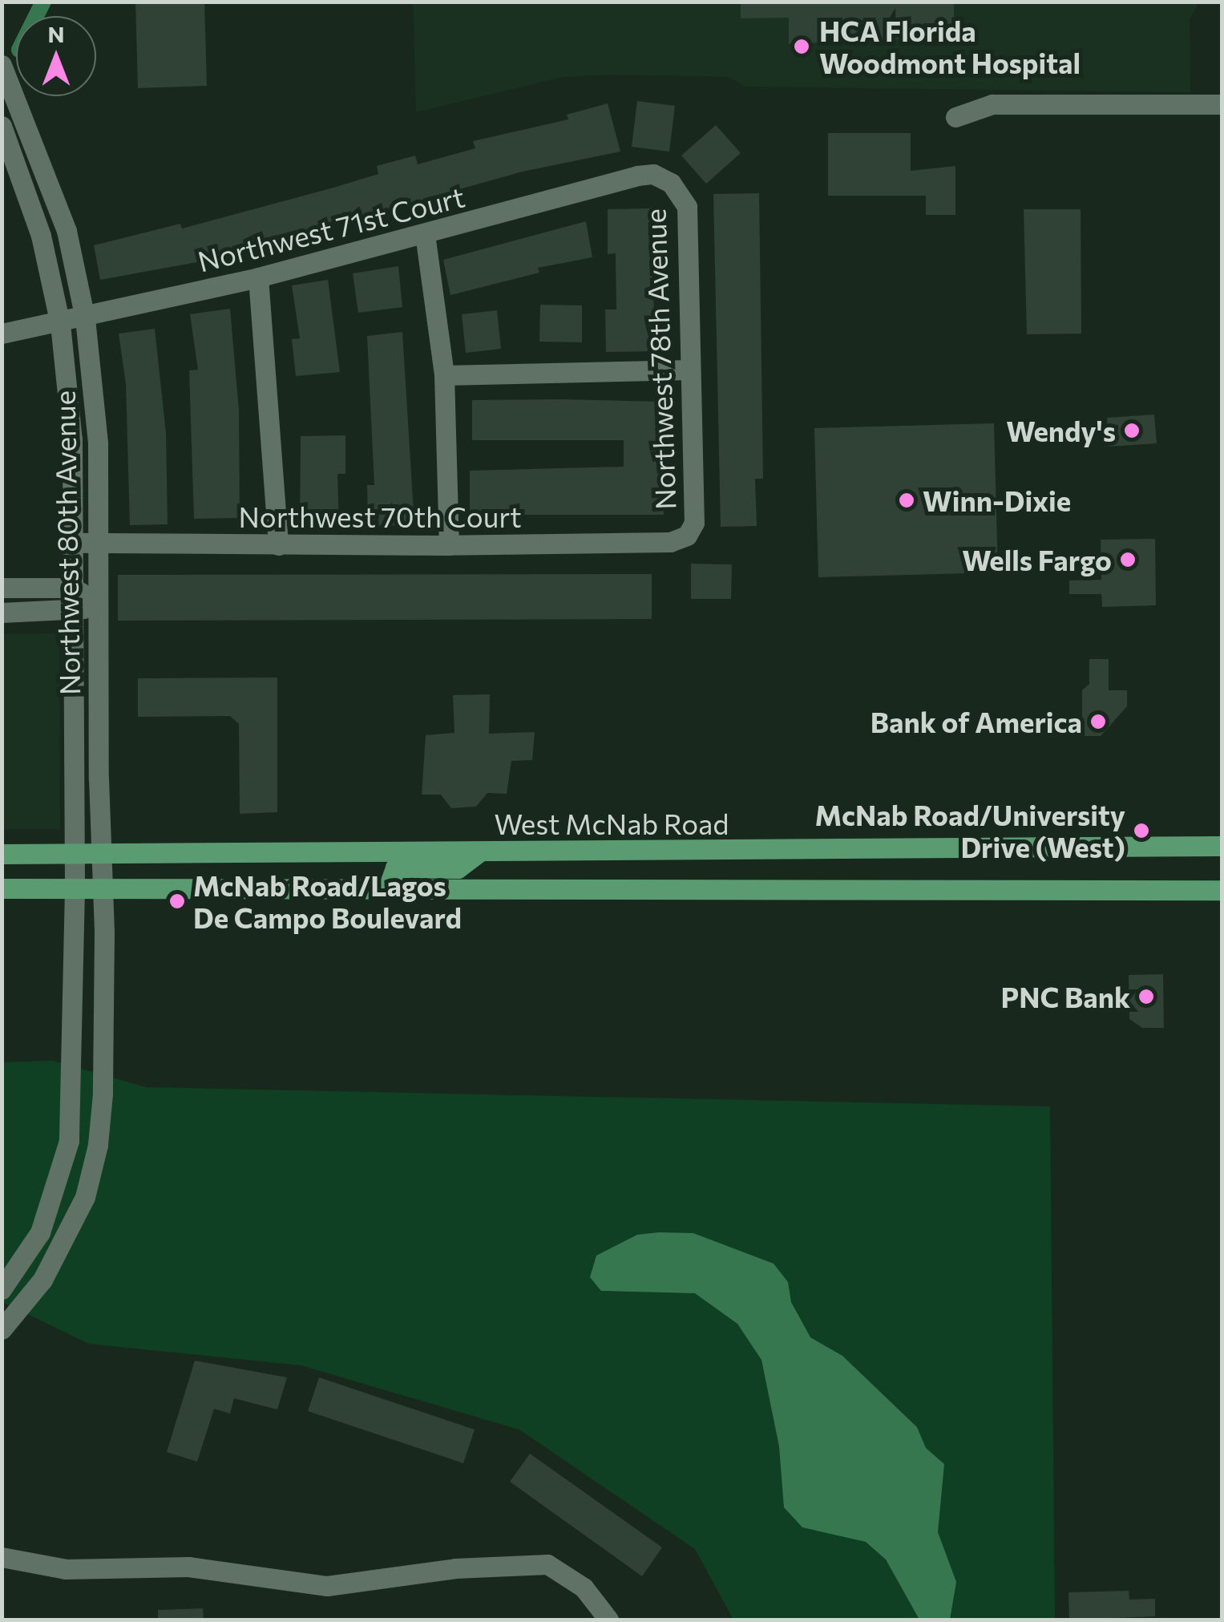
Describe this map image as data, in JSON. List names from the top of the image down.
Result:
{
  "streets": {
    "main road": ["West McNab Road"],
    "street": [
      "Northwest 71st Court",
      "Northwest 78th Avenue",
      "Northwest 70th Court",
      "Northwest 80th Avenue"
    ]
  },
  "crossings": [
    ["Northwest 71st Court", "Northwest 78th Avenue"],
    ["Northwest 71st Court", "Northwest 80th Avenue"],
    ["Northwest 78th Avenue", "Northwest 70th Court"],
    ["Northwest 70th Court", "Northwest 80th Avenue"],
    ["Northwest 80th Avenue", "West McNab Road"]
  ],
  "places": [
    "HCA Florida Woodmont Hospital",
    "Wendy's",
    "Winn-Dixie",
    "Wells Fargo",
    "Bank of America",
    "McNab Road/University Drive (West)",
    "McNab Road/Lagos De Campo Boulevard",
    "PNC Bank"
  ],
  "north": "top"
}
